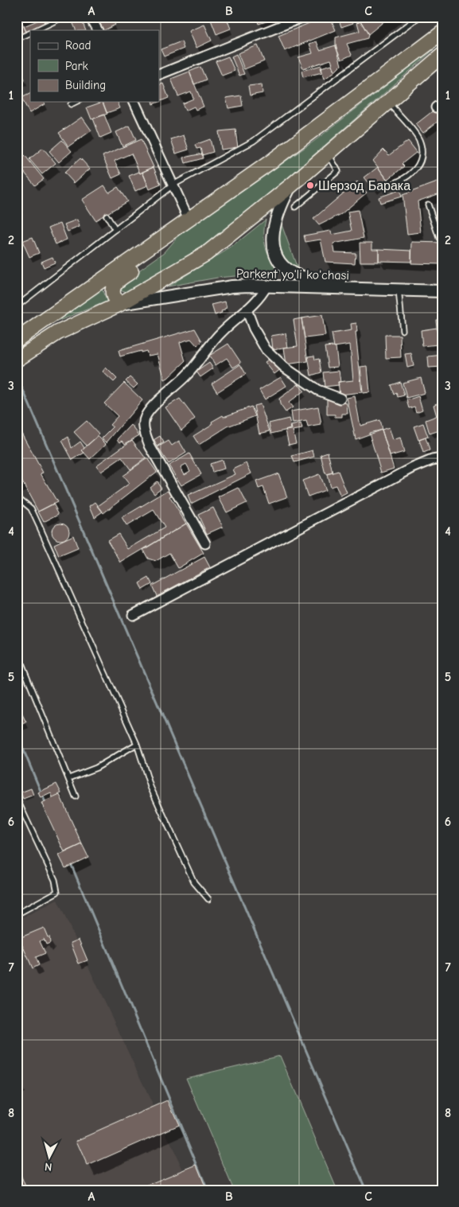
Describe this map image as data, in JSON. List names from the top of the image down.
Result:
{
  "streets": {
    "street": ["Parkent yo'li ko'chasi"]
  },
  "places": ["Шерзод Барака"],
  "legend": ["Road", "Park", "Building"],
  "north": "bottom",
  "grid": {
    "columns": ["A", "B", "C"],
    "rows": [
      "1",
      "2",
      "3",
      "4",
      "5",
      "6",
      "7",
      "8"
    ]
  }
}
